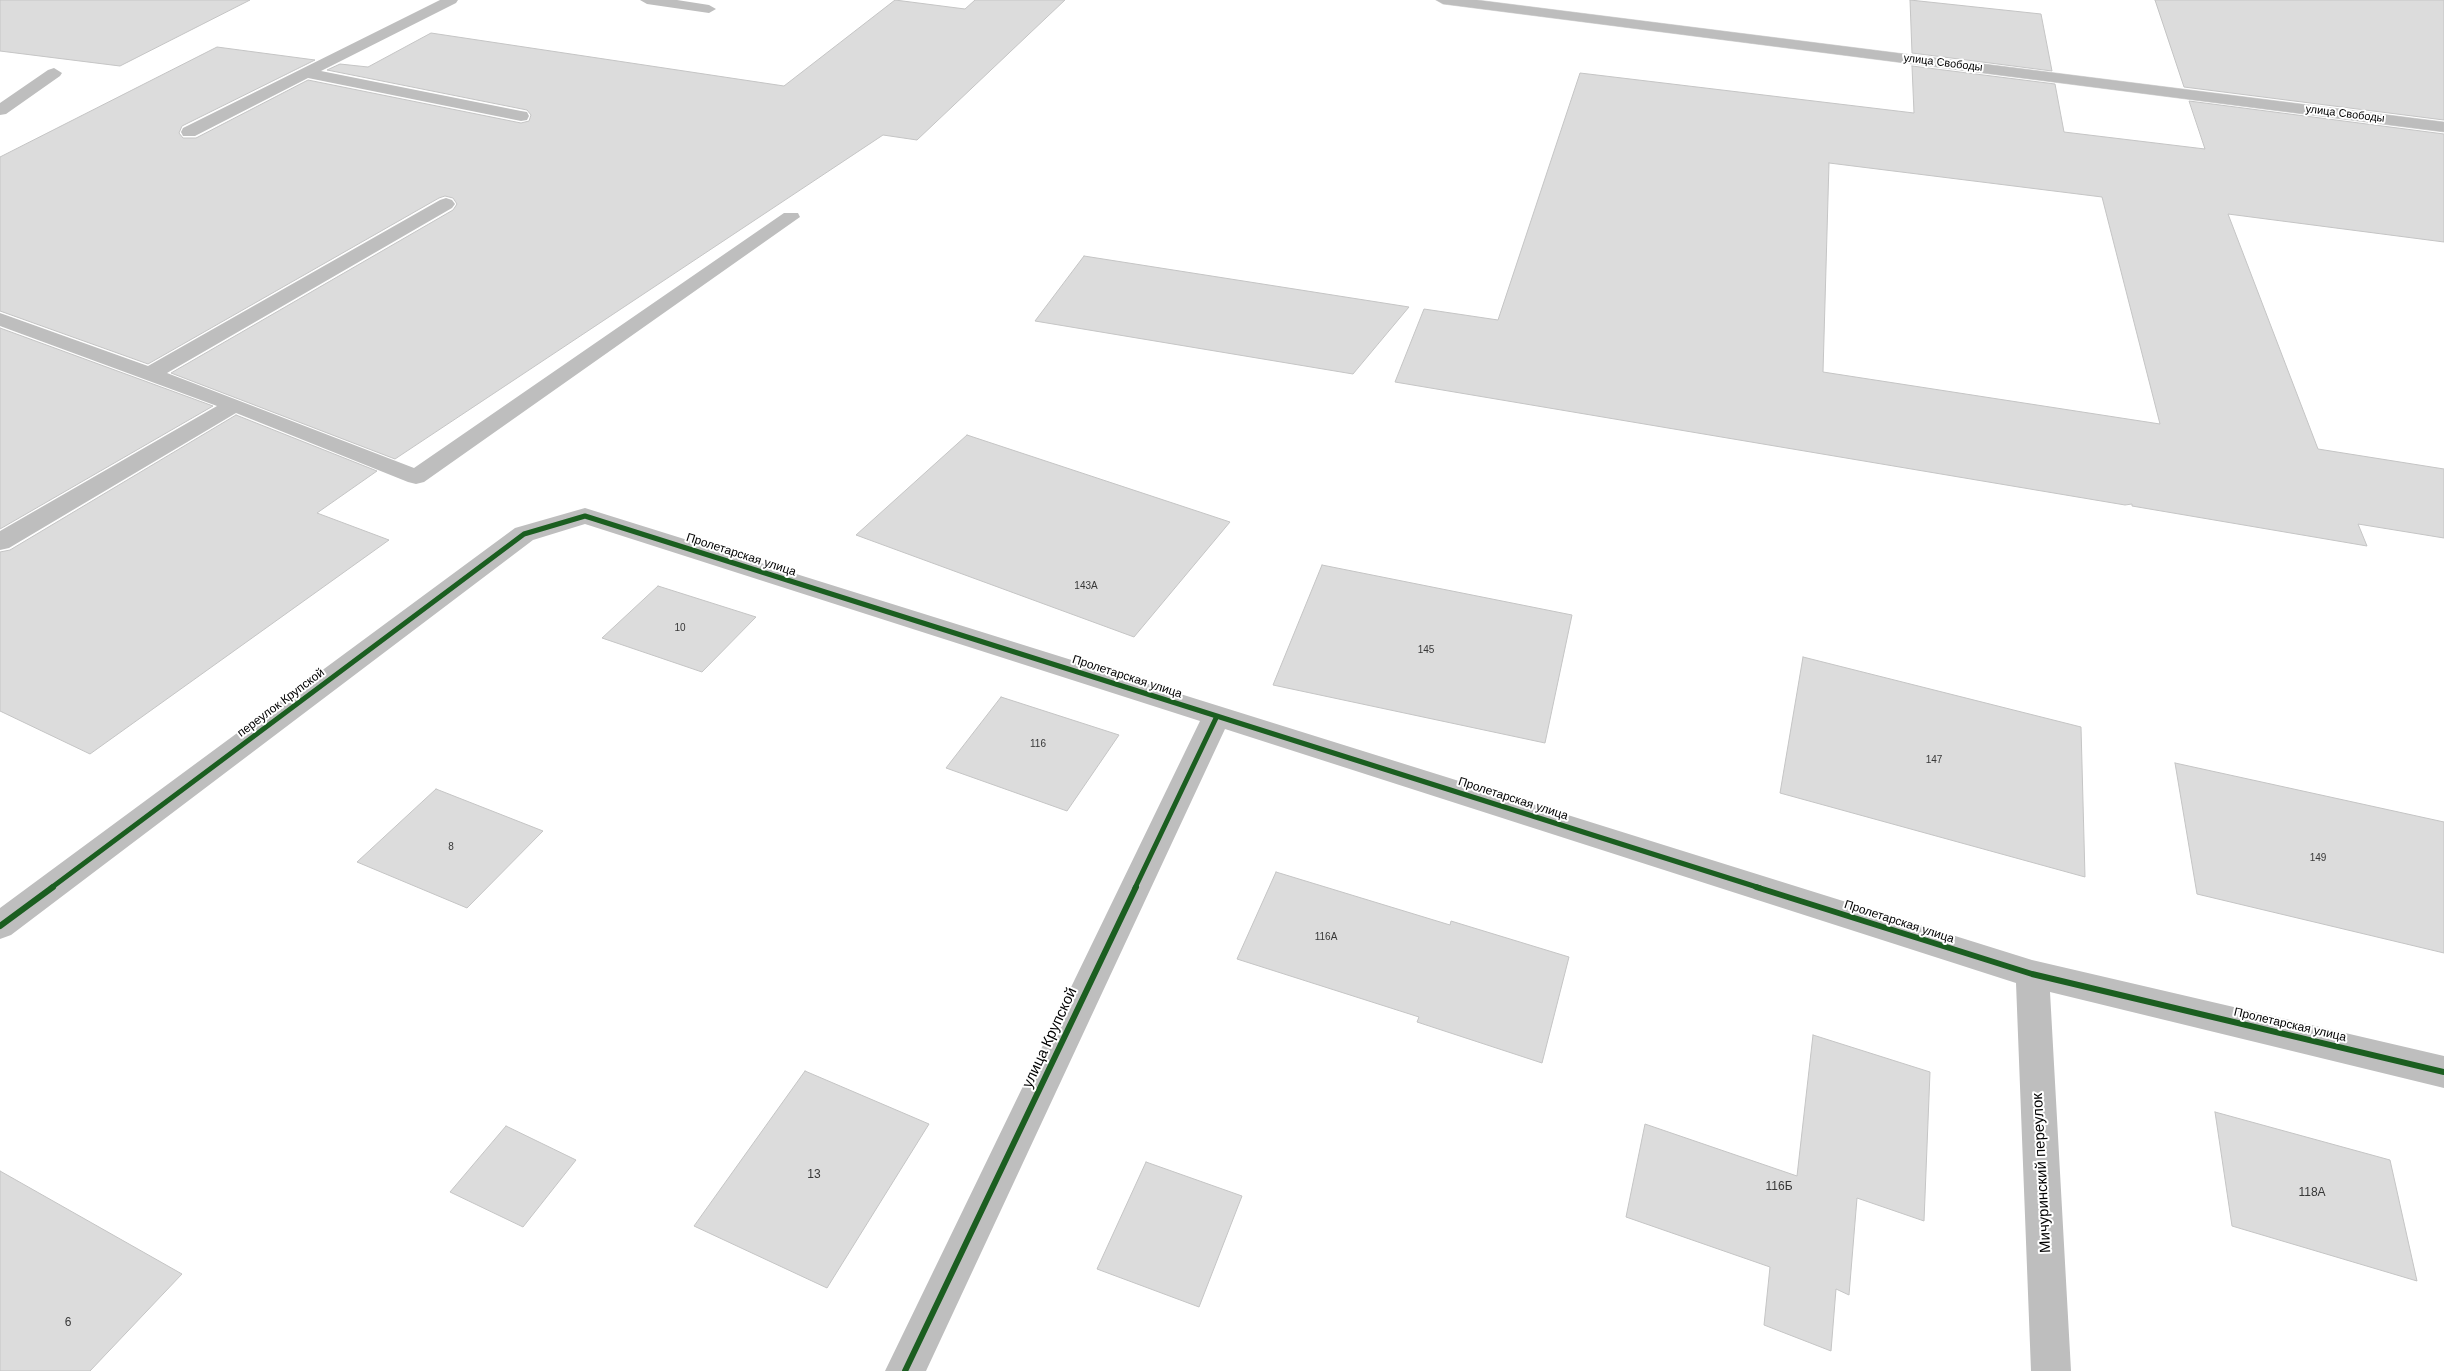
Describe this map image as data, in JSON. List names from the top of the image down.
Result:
{
  "streets": {
    "main road": ["улица Свободы"],
    "street": [
      "Пролетарская улица",
      "переулок Крупской",
      "улица Крупской",
      "Мичуринский переулок"
    ]
  },
  "crossings": [
    ["Пролетарская улица", "переулок Крупской"],
    ["Пролетарская улица", "улица Крупской"],
    ["Пролетарская улица", "Мичуринский переулок"]
  ],
  "house_numbers": [
    "143А",
    "10",
    "145",
    "116",
    "147",
    "8",
    "149",
    "116А",
    "13",
    "116Б",
    "118А",
    "6"
  ]
}
